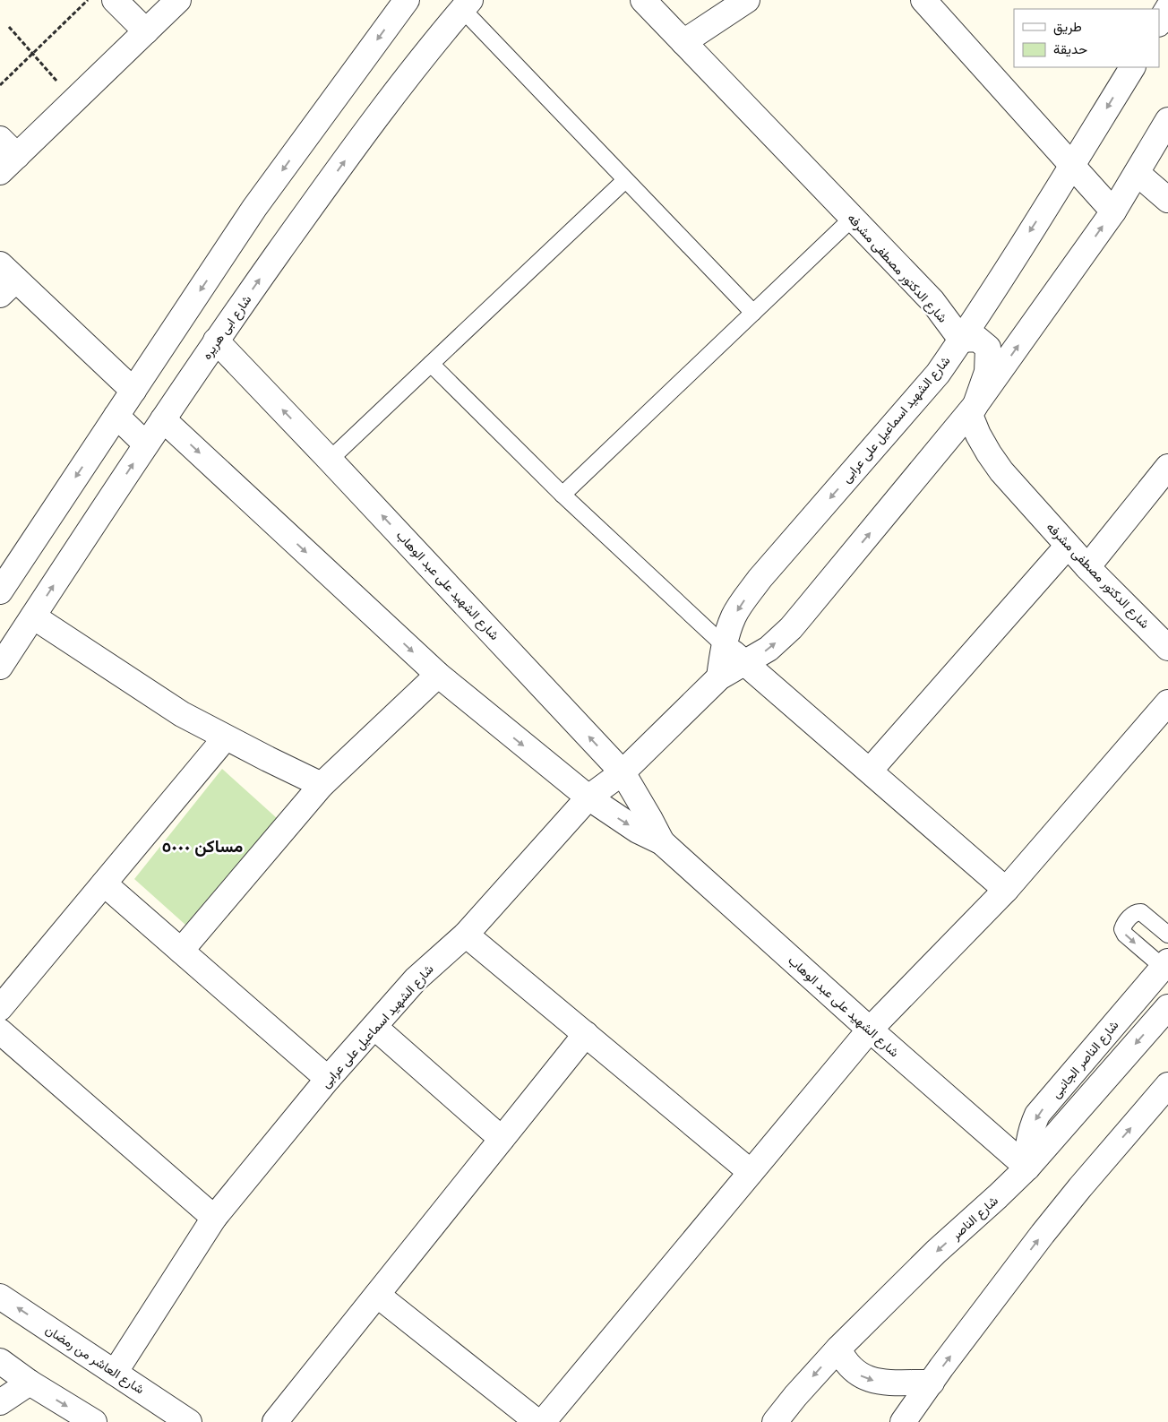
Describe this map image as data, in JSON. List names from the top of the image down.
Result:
{
  "streets": {
    "street": [
      "شارع الدكتور مصطفى مشرفه",
      "شارع ابى هريره",
      "شارع الشهيد اسماعيل على عرابى",
      "شارع الشهيد على عبد الوهاب",
      "شارع الناصر الجانبى",
      "شارع الناصر",
      "شارع العاشر من رمضان"
    ]
  },
  "crossings": [
    ["شارع الدكتور مصطفى مشرفه", "شارع الشهيد اسماعيل على عرابى"],
    ["شارع ابى هريره", "شارع الشهيد على عبد الوهاب"],
    ["شارع الشهيد اسماعيل على عرابى", "شارع الشهيد على عبد الوهاب"],
    ["شارع الشهيد اسماعيل على عرابى", "شارع العاشر من رمضان"],
    ["شارع الشهيد على عبد الوهاب", "شارع الناصر الجانبى"],
    ["شارع الشهيد على عبد الوهاب", "شارع الناصر"],
    ["شارع الناصر الجانبى", "شارع الناصر"]
  ],
  "districts": ["مساكن ٥٠٠٠"],
  "legend": ["طريق", "حديقة"]
}
